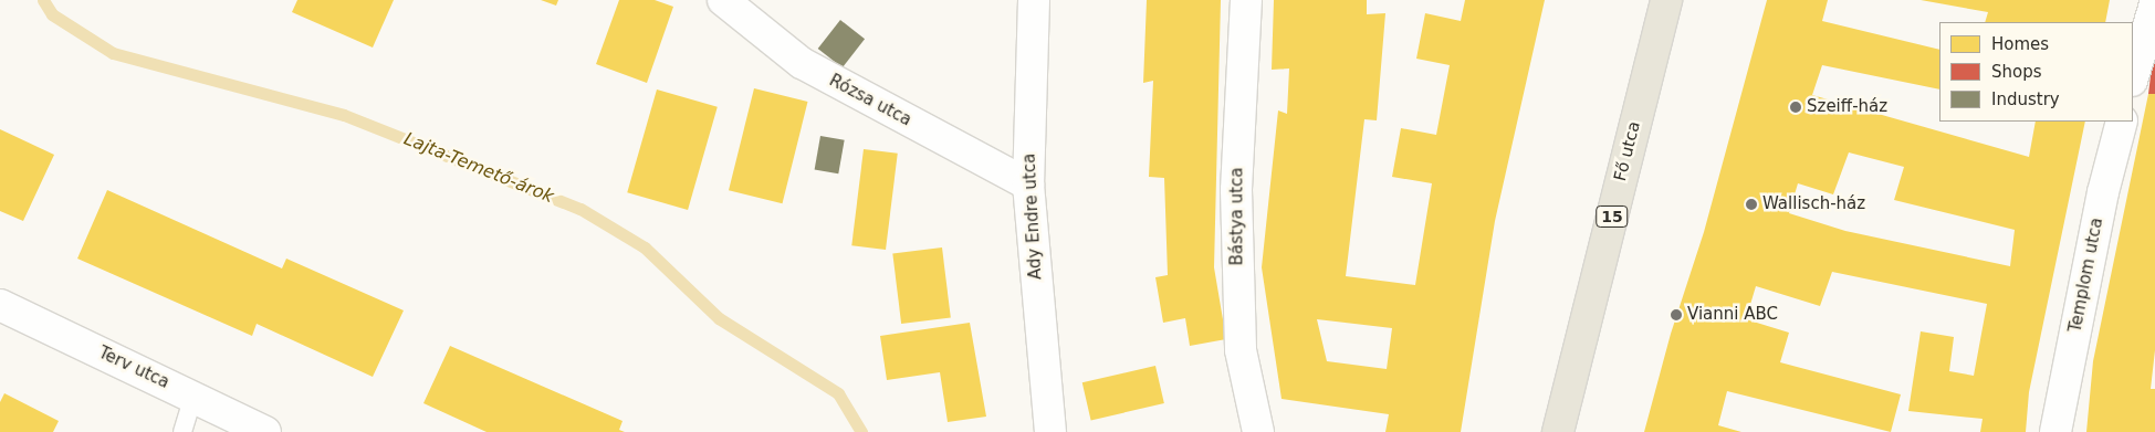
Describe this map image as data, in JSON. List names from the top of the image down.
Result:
{
  "streets": {
    "main road": ["Fő utca", "15"],
    "street": [
      "Rózsa utca",
      "Ady Endre utca",
      "Bástya utca",
      "Templom utca",
      "Terv utca"
    ]
  },
  "crossings": [
    ["Rózsa utca", "Ady Endre utca"]
  ],
  "water": ["Lajta-Temető-árok"],
  "places": ["Szeiff-ház", "Wallisch-ház", "Vianni ABC"],
  "legend": ["Homes", "Shops", "Industry"]
}
